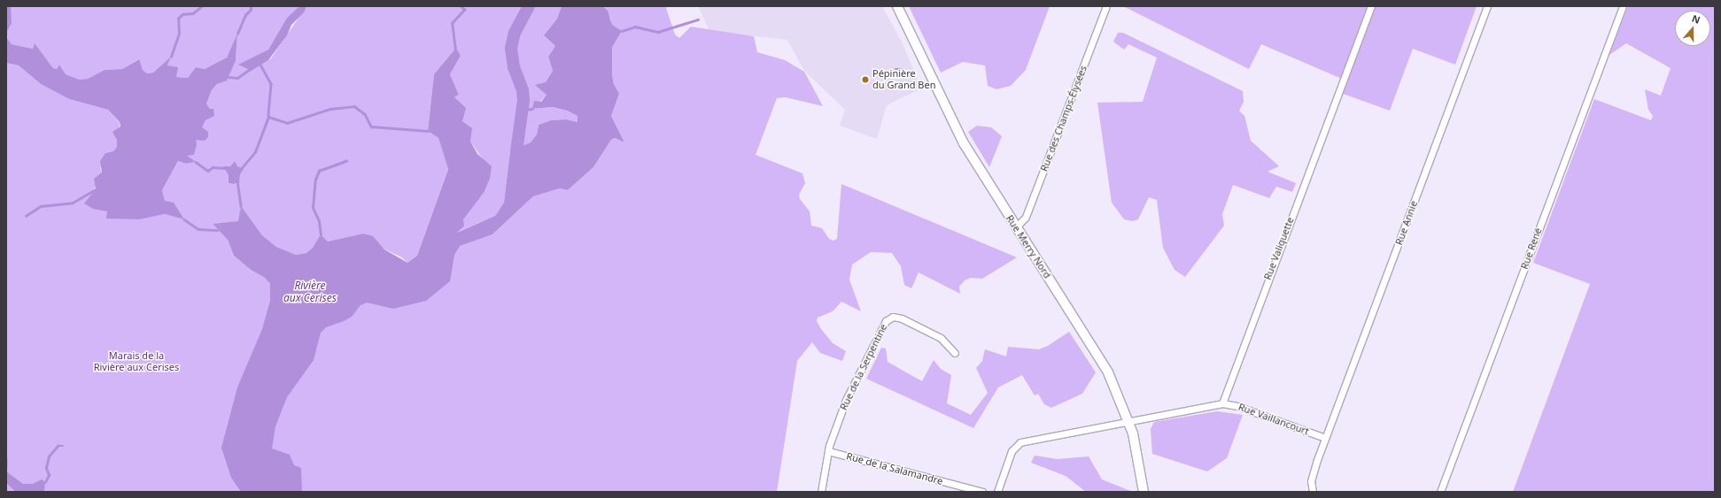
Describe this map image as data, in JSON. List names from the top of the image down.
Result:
{
  "streets": {
    "main road": ["Rue Merry Nord"],
    "street": [
      "Rue des Champs-Élysées",
      "Rue Annie",
      "Rue Valiquette",
      "Rue René",
      "Rue de la Serpentine",
      "Rue Vaillancourt",
      "Rue de la Salamandre"
    ]
  },
  "crossings": [
    ["Rue des Champs-Élysées", "Rue Merry Nord"],
    ["Rue Annie", "Rue Vaillancourt"],
    ["Rue Valiquette", "Rue Vaillancourt"],
    ["Rue de la Serpentine", "Rue de la Salamandre"]
  ],
  "water": ["Rivière aux Cerises"],
  "parks": ["Marais de la Rivière aux Cerises"],
  "places": ["Pépinière du Grand Ben"],
  "north": "top"
}
